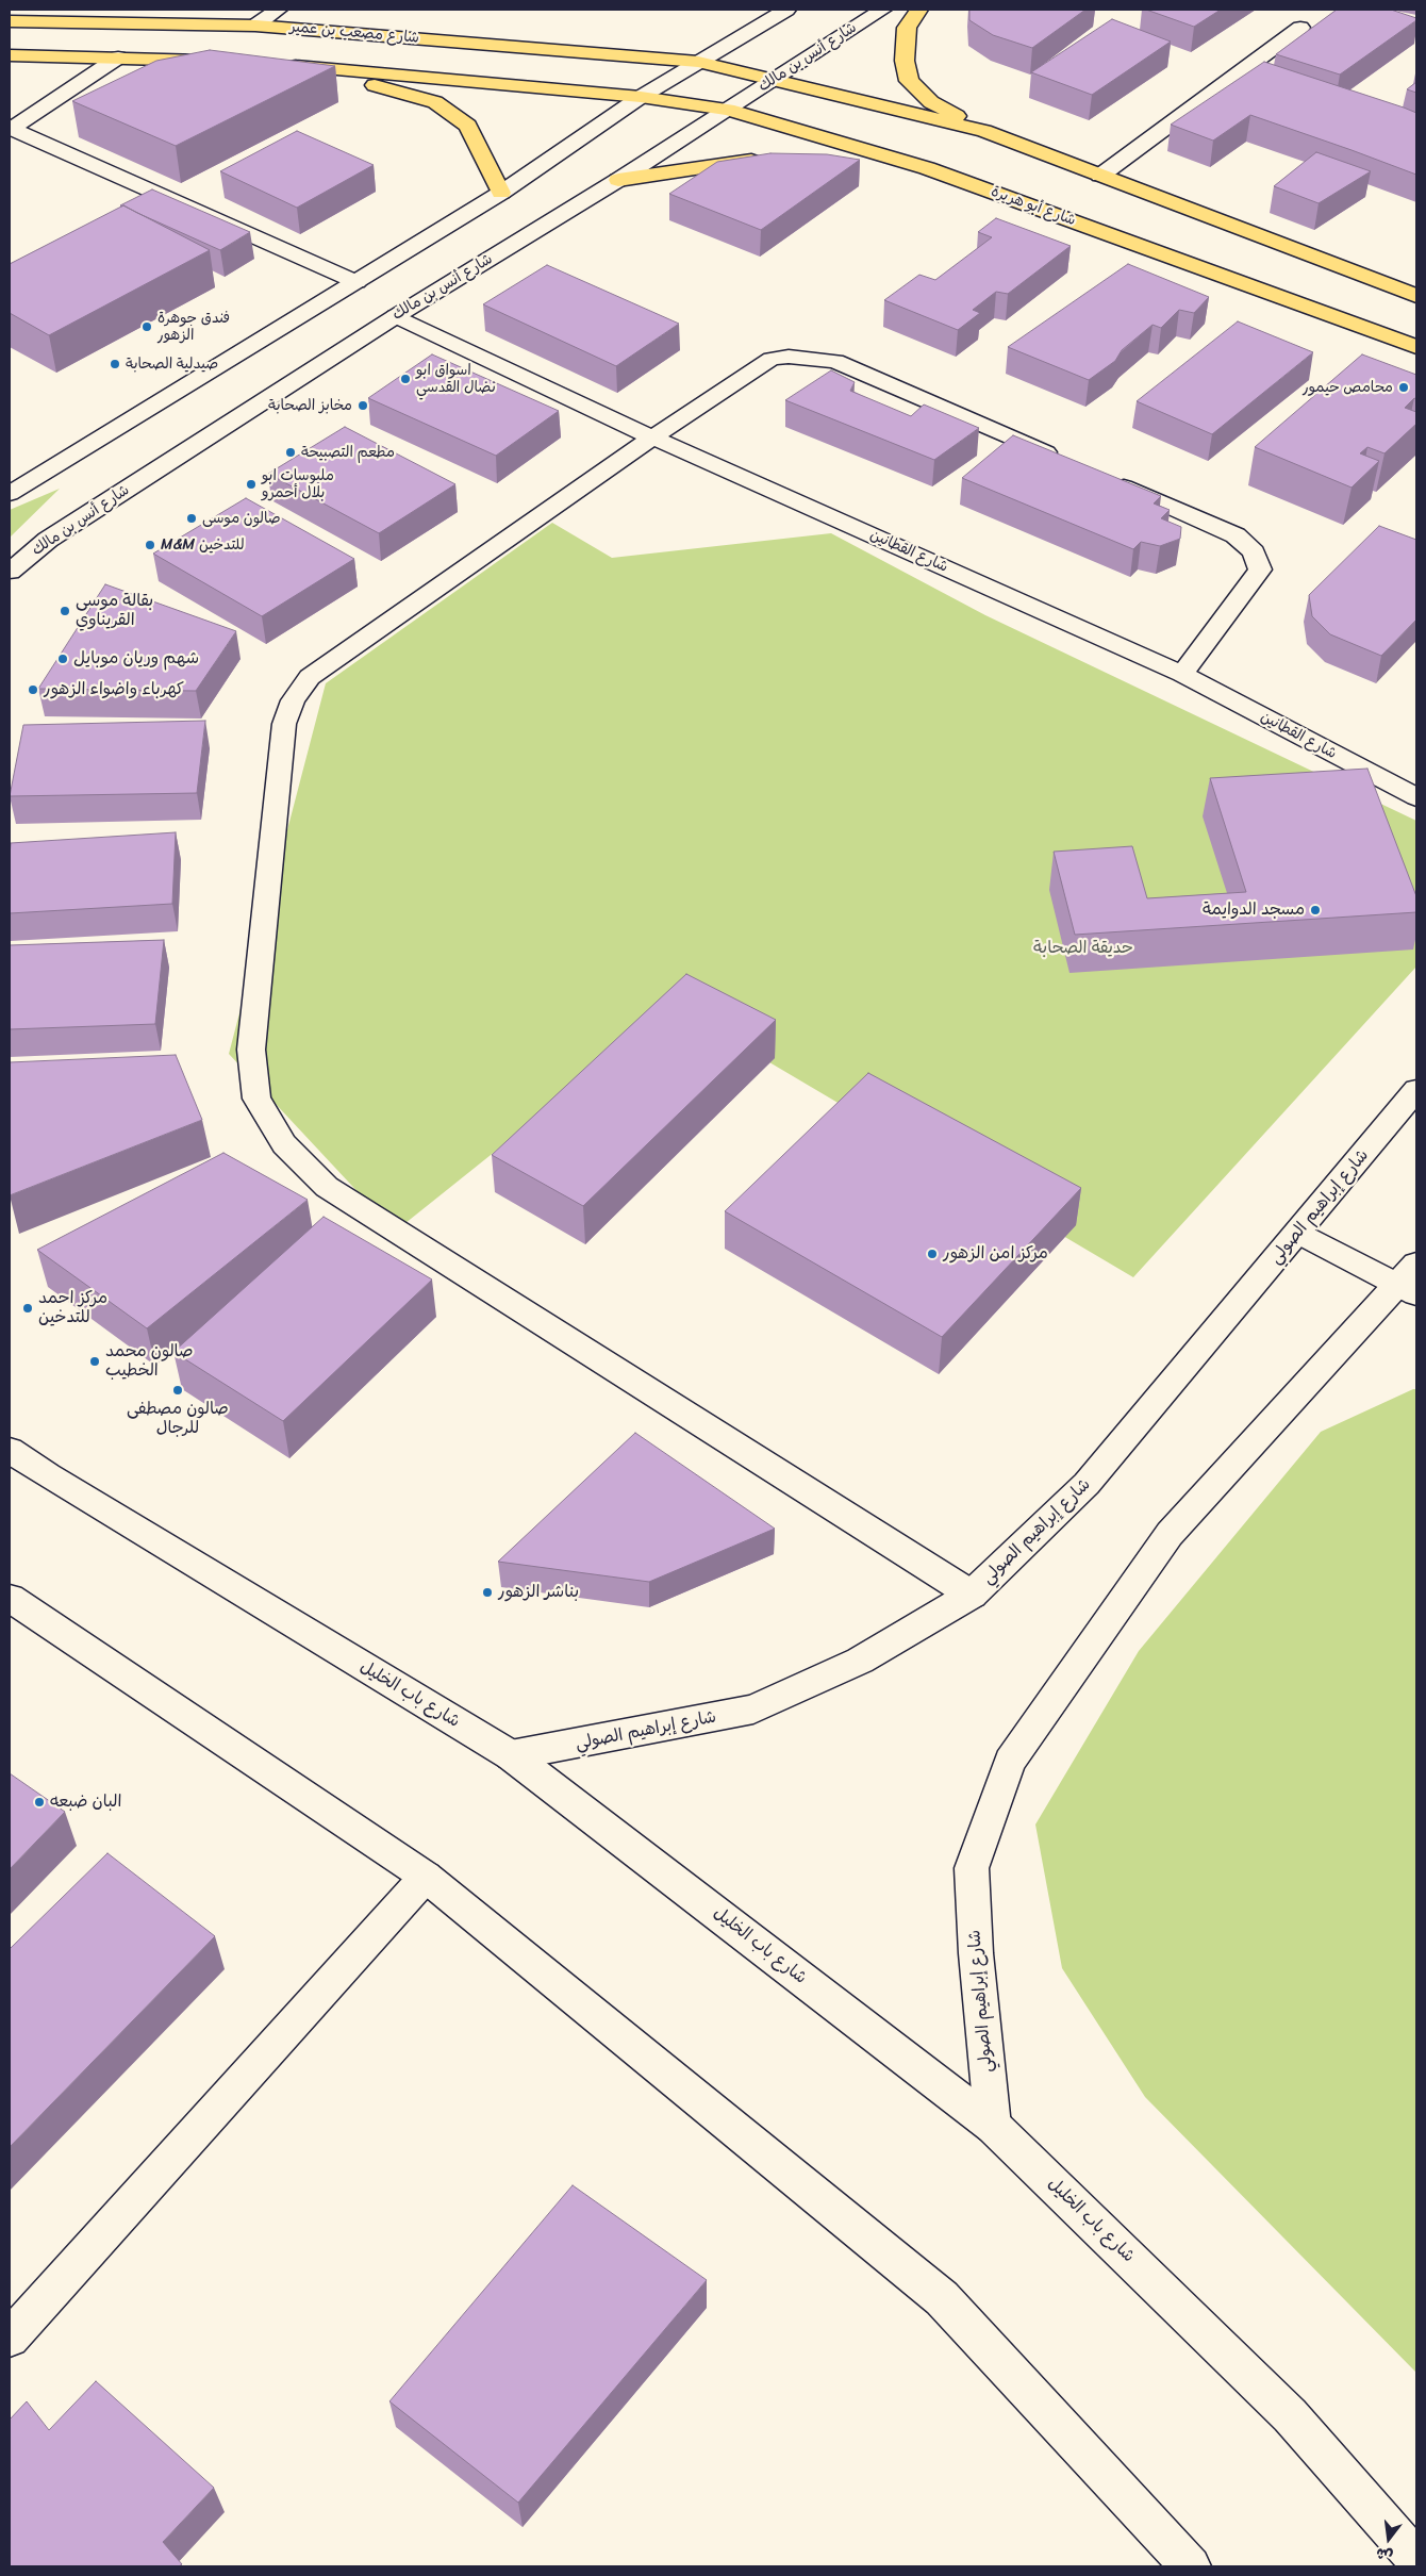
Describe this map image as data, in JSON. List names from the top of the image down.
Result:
{
  "streets": {
    "highway": ["شارع مصعب بن عمير", "شارع أبو هريرة"],
    "street": [
      "شارع أنس بن مالك",
      "شارع القطانين",
      "شارع إبراهيم الصولي",
      "شارع باب الخليل"
    ]
  },
  "crossings": [
    ["شارع أنس بن مالك", "شارع أبو هريرة"],
    ["شارع أنس بن مالك", "شارع القطانين"],
    ["شارع إبراهيم الصولي", "شارع باب الخليل"]
  ],
  "parks": ["حديقة الصحابة"],
  "places": [
    "فندق جوهرة الزهور",
    "صيدلية الصحابة",
    "اسواق ابو نضال القدسي",
    "محامص حيمور",
    "مخابز الصحابة",
    "مطعم التصبيحة",
    "ملبوسات ابو بلال أحمرو",
    "صالون موسى",
    "M&M للتدخين",
    "بقالة موسى القريناوي",
    "شهم وريان موبايل",
    "كهرباء واضواء الزهور",
    "مسجد الدوايمة",
    "مركز امن الزهور",
    "مركز احمد للتدخين",
    "صالون محمد الخطيب",
    "صالون مصطفى للرجال",
    "بناشر الزهور",
    "البان ضبعه"
  ],
  "north": "bottom"
}
